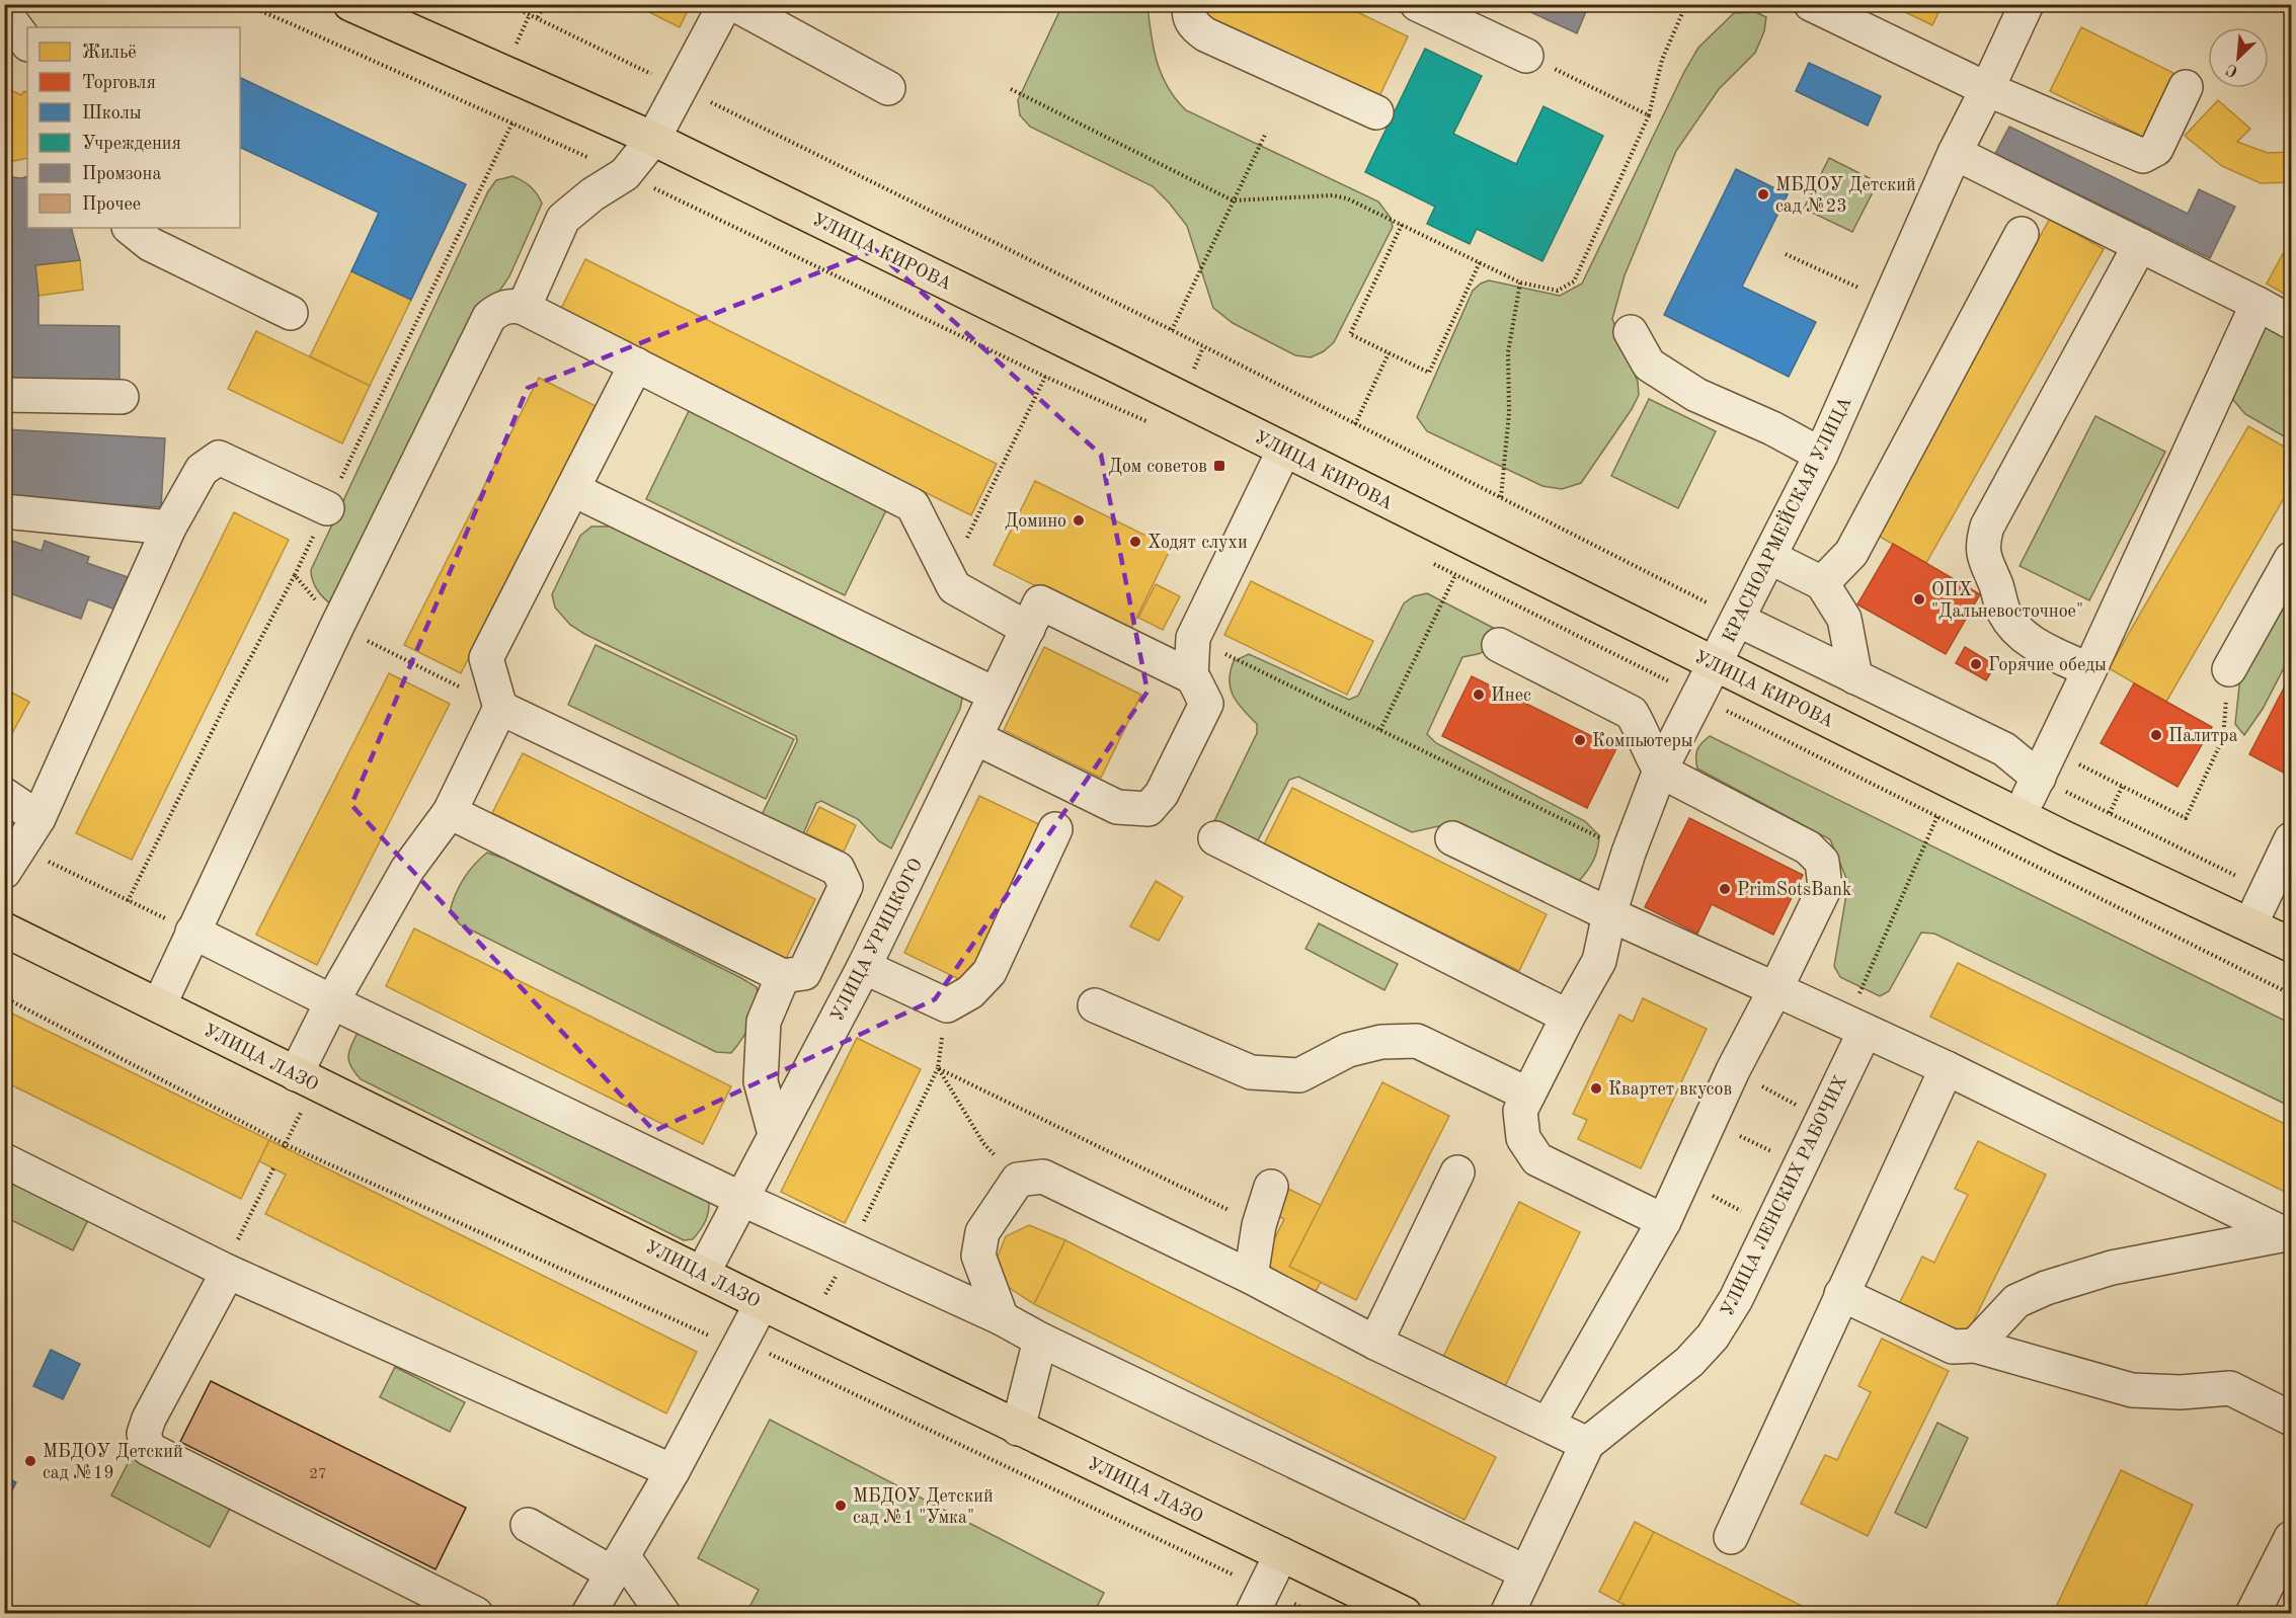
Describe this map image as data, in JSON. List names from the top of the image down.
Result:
{
  "streets": {
    "main road": ["УЛИЦА КИРОВА", "УЛИЦА ЛАЗО"],
    "street": ["КРАСНОАРМЕЙСКАЯ УЛИЦА", "УЛИЦА УРИЦКОГО", "УЛИЦА ЛЕНСКИХ РАБОЧИХ"]
  },
  "crossings": [
    ["УЛИЦА КИРОВА", "КРАСНОАРМЕЙСКАЯ УЛИЦА"],
    ["УЛИЦА УРИЦКОГО", "УЛИЦА ЛАЗО"]
  ],
  "places": {
    "other": [
      "МБДОУ Детский сад №23",
      "Домино",
      "Ходят слухи",
      "ОПХ \"Дальневосточное\"",
      "Горячие обеды",
      "Инес",
      "Палитра",
      "Компьютеры",
      "PrimSotsBank",
      "Квартет вкусов",
      "МБДОУ Детский сад №19",
      "МБДОУ Детский сад №1 \"Умка\""
    ],
    "transit": ["Дом советов"]
  },
  "house_numbers": ["27"],
  "legend": [
    "Жильё",
    "Торговля",
    "Школы",
    "Учреждения",
    "Промзона",
    "Прочее"
  ],
  "north": "bottom left"
}
